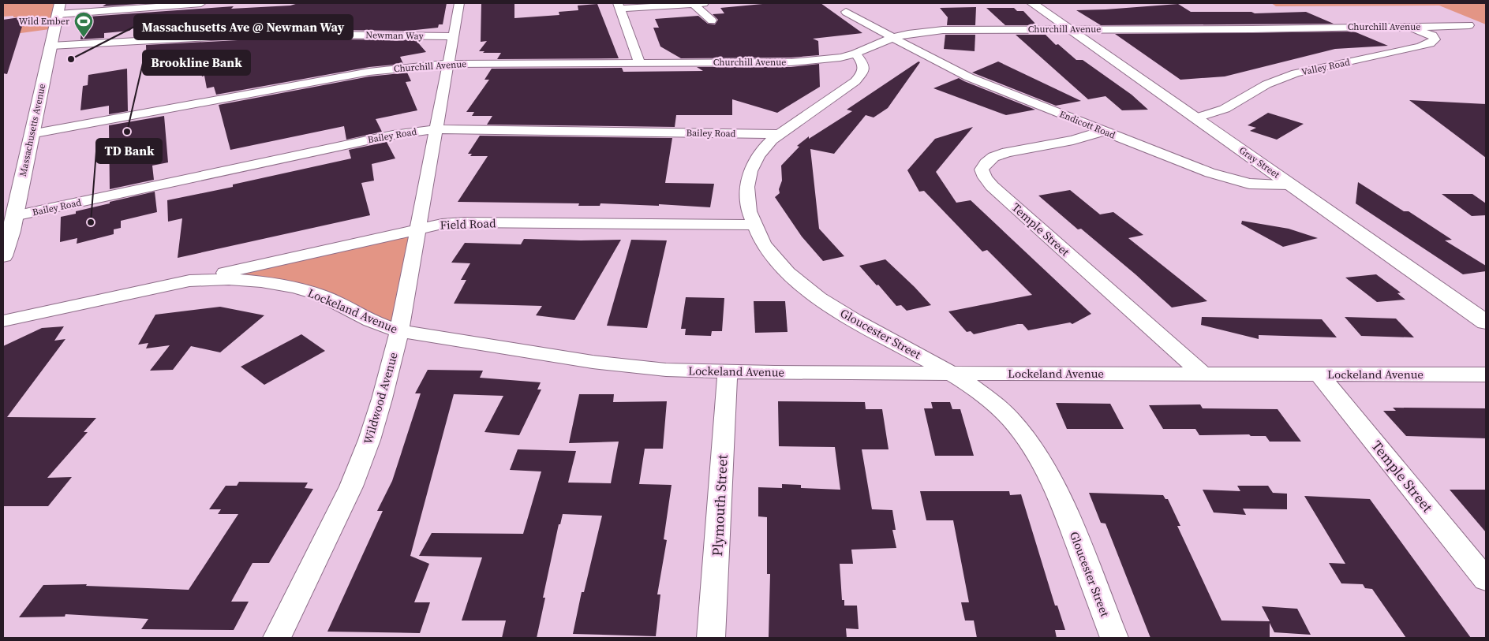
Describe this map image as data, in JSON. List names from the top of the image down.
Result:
{
  "streets": {
    "street": [
      "Churchill Avenue",
      "Newman Way",
      "Valley Road",
      "Endicott Road",
      "Massachusetts Avenue",
      "Bailey Road",
      "Gray Street",
      "Field Road",
      "Temple Street",
      "Lockeland Avenue",
      "Gloucester Street",
      "Wildwood Avenue",
      "Plymouth Street"
    ]
  },
  "crossings": [
    ["Churchill Avenue", "Valley Road"],
    ["Churchill Avenue", "Endicott Road"],
    ["Churchill Avenue", "Massachusetts Avenue"],
    ["Churchill Avenue", "Gray Street"],
    ["Churchill Avenue", "Gloucester Street"],
    ["Churchill Avenue", "Wildwood Avenue"],
    ["Newman Way", "Massachusetts Avenue"],
    ["Newman Way", "Wildwood Avenue"],
    ["Valley Road", "Gray Street"],
    ["Endicott Road", "Gray Street"],
    ["Endicott Road", "Temple Street"],
    ["Massachusetts Avenue", "Bailey Road"],
    ["Bailey Road", "Gloucester Street"],
    ["Bailey Road", "Wildwood Avenue"],
    ["Field Road", "Lockeland Avenue"],
    ["Field Road", "Gloucester Street"],
    ["Field Road", "Wildwood Avenue"],
    ["Temple Street", "Lockeland Avenue"],
    ["Lockeland Avenue", "Gloucester Street"],
    ["Lockeland Avenue", "Wildwood Avenue"],
    ["Lockeland Avenue", "Plymouth Street"]
  ],
  "places": {
    "sports": ["Wild Ember"],
    "other": ["Massachusetts Ave @ Newman Way", "Brookline Bank", "TD Bank"]
  }
}
